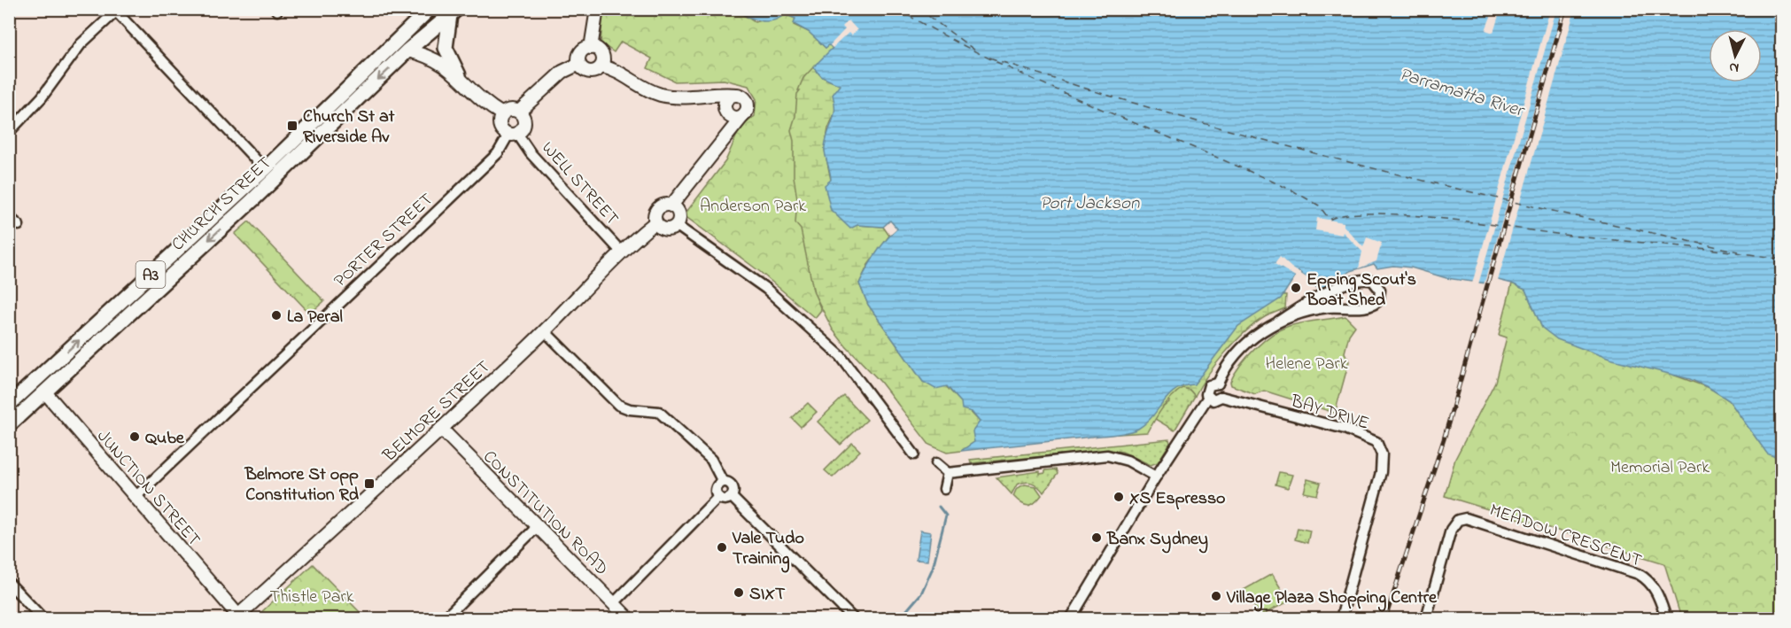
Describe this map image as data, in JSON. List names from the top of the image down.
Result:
{
  "streets": {
    "highway": ["CHURCH STREET", "A3"],
    "main road": ["BELMORE STREET", "JUNCTION STREET", "CONSTITUTION ROAD"],
    "street": [
      "WELL STREET",
      "PORTER STREET",
      "BAY DRIVE",
      "MEADOW CRESCENT"
    ]
  },
  "crossings": [
    ["WELL STREET", "PORTER STREET"],
    ["WELL STREET", "BELMORE STREET"],
    ["CHURCH STREET", "JUNCTION STREET"],
    ["PORTER STREET", "JUNCTION STREET"],
    ["BELMORE STREET", "JUNCTION STREET"],
    ["BELMORE STREET", "CONSTITUTION ROAD"]
  ],
  "water": ["Parramatta River", "Port Jackson"],
  "parks": [
    "Anderson Park",
    "Helene Park",
    "Memorial Park",
    "Thistle Park"
  ],
  "places": {
    "transit": ["Church St at Riverside Av", "Belmore St opp Constitution Rd"],
    "other": [
      "Epping Scout's Boat Shed",
      "La Peral",
      "Qube",
      "XS Espresso",
      "Banx Sydney",
      "Vale Tudo Training",
      "SIXT",
      "Village Plaza Shopping Centre"
    ]
  },
  "north": "bottom"
}
